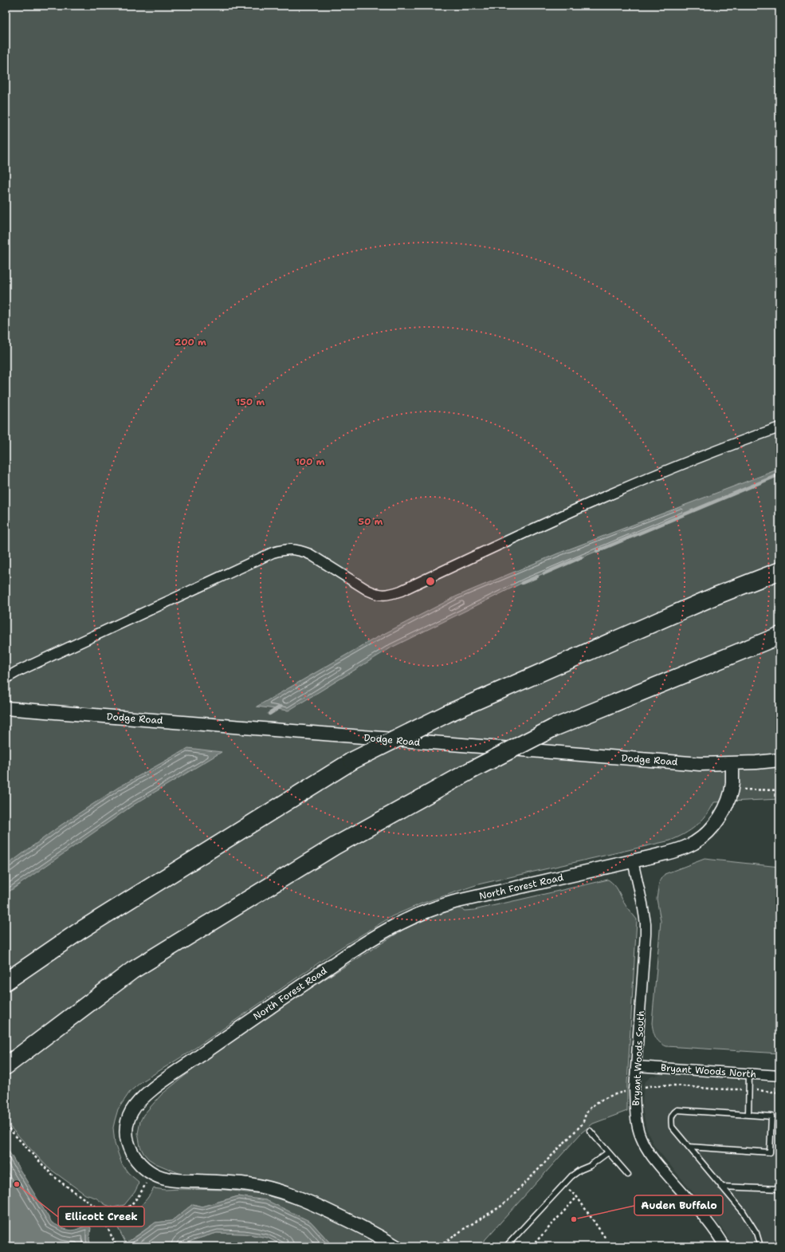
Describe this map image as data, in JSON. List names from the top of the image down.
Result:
{
  "streets": {
    "street": [
      "Dodge Road",
      "North Forest Road",
      "Bryant Woods South",
      "Bryant Woods North"
    ]
  },
  "crossings": [
    ["Dodge Road", "North Forest Road"],
    ["North Forest Road", "Bryant Woods South"],
    ["Bryant Woods South", "Bryant Woods North"]
  ],
  "places": ["Ellicott Creek", "Auden Buffalo"],
  "rings": [
    "200 m",
    "150 m",
    "100 m",
    "50 m"
  ]
}
